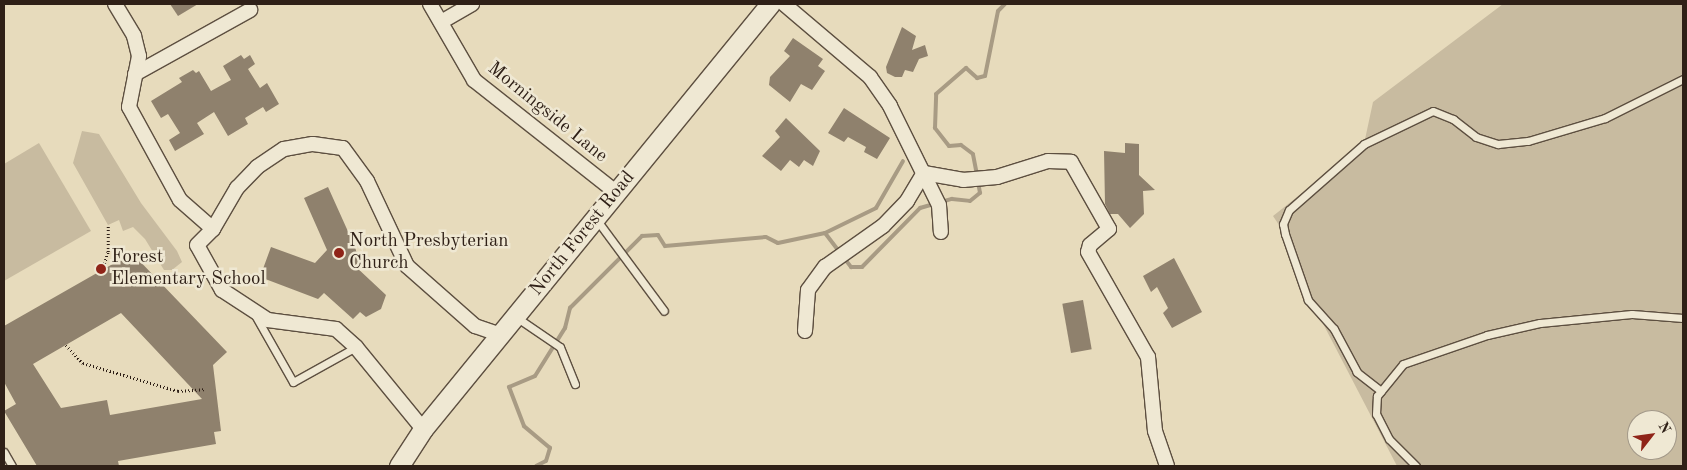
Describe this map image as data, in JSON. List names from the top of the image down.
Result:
{
  "streets": {
    "main road": ["North Forest Road"],
    "street": ["Morningside Lane"]
  },
  "crossings": [
    ["Morningside Lane", "North Forest Road"]
  ],
  "places": ["North Presbyterian Church", "Forest Elementary School"],
  "north": "top right"
}
